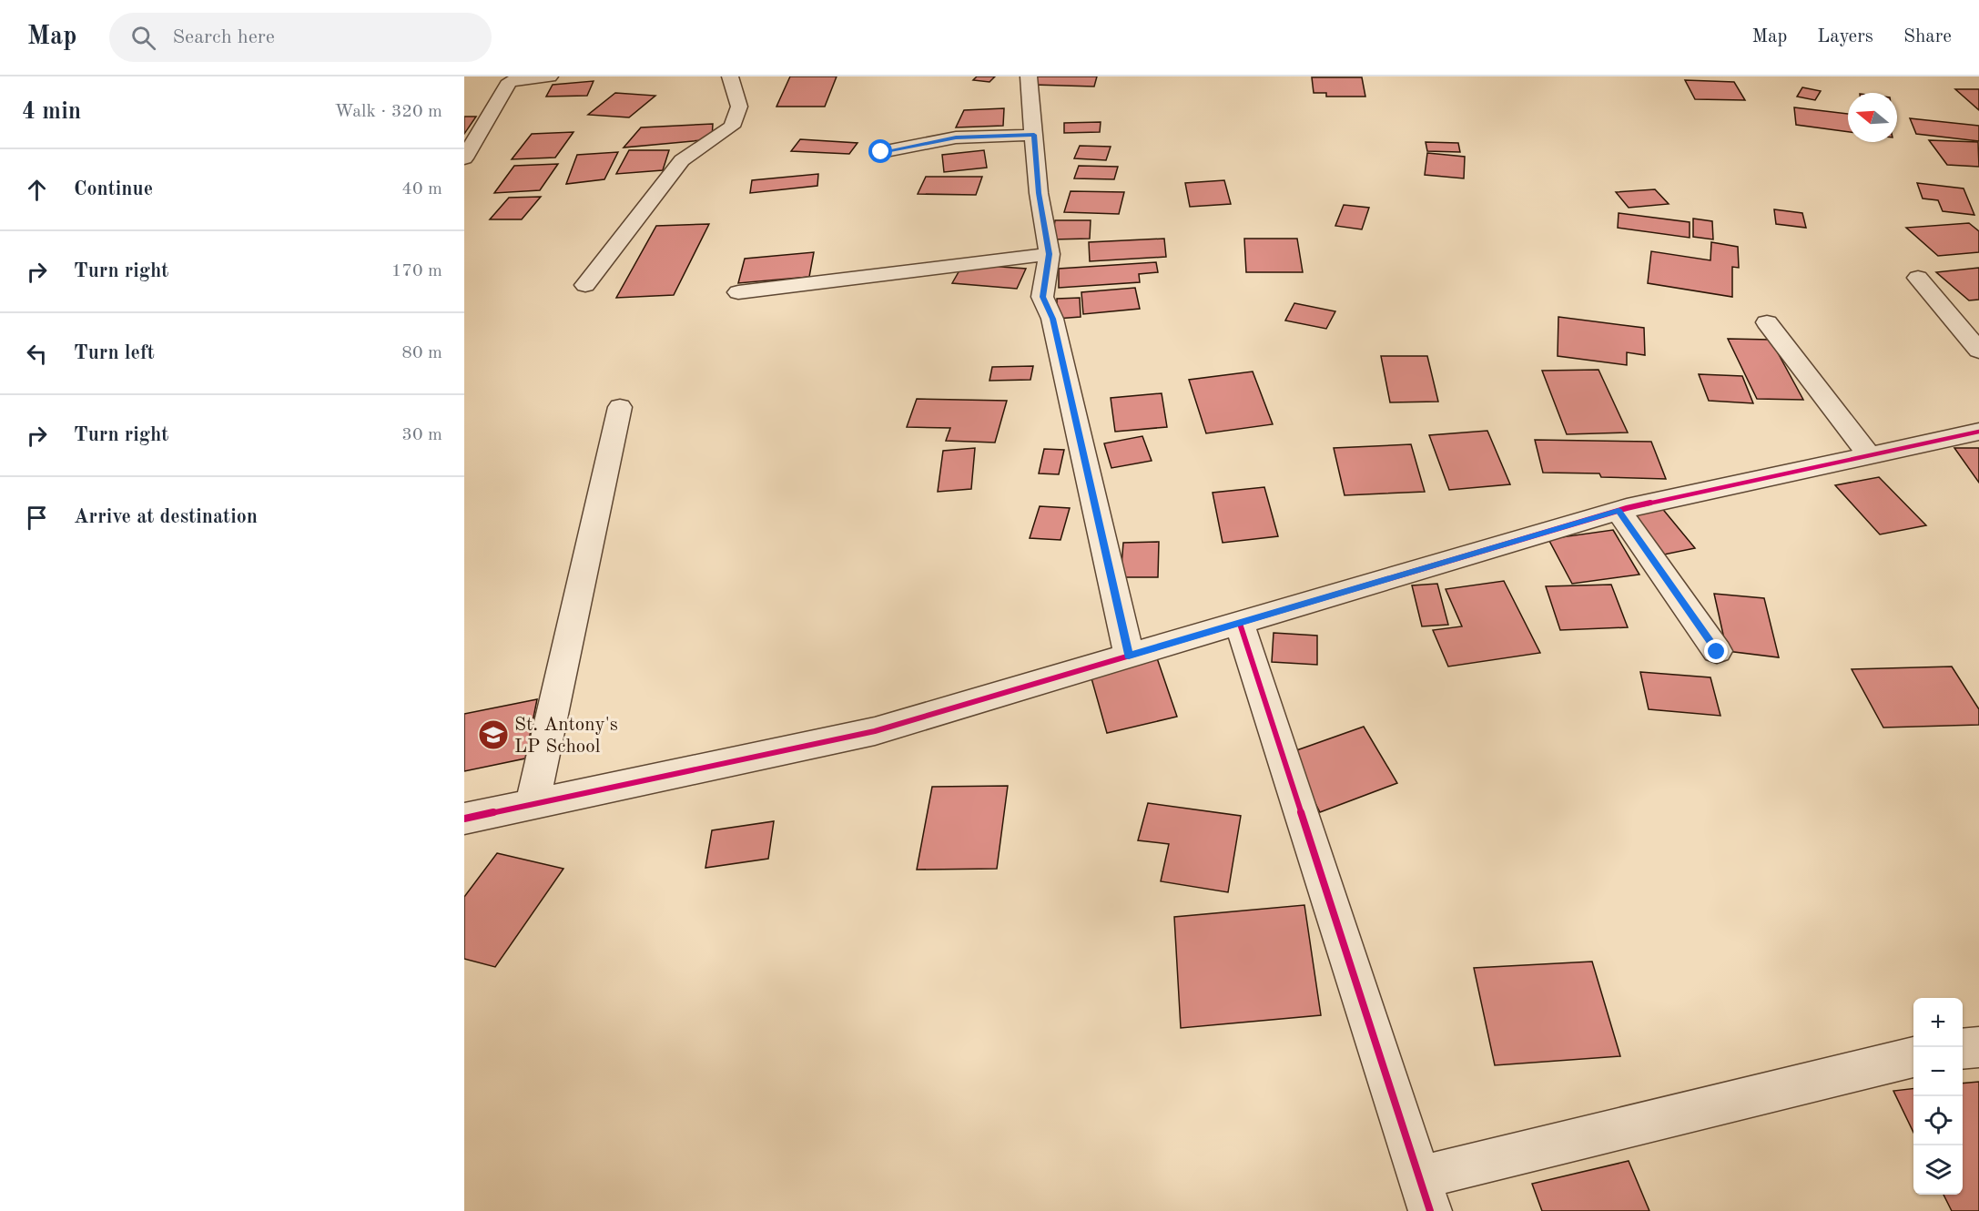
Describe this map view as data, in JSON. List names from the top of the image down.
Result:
{
  "places": {
    "school or university": ["St. Antony's LP School"]
  },
  "north": "left",
  "page": {
    "header": "Map",
    "search": "Search here",
    "nav": ["Map", "Layers", "Share"],
    "heading": ["4 min", "Walk · 320 m"],
    "list": [
      ["Continue", "40 m"],
      ["Turn right", "170 m"],
      ["Turn left", "80 m"],
      ["Turn right", "30 m"],
      "Arrive at destination"
    ],
    "map_buttons": ["+", "−"]
  }
}
